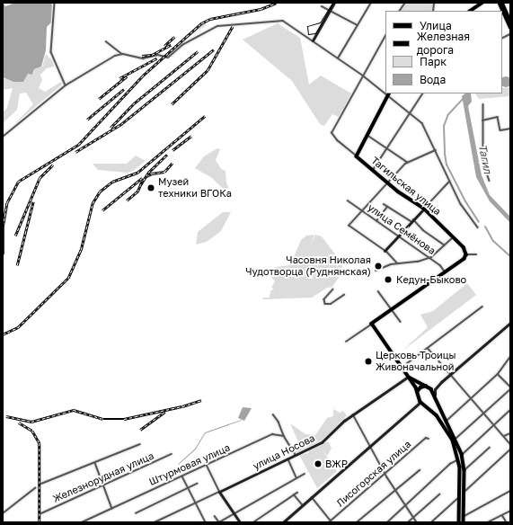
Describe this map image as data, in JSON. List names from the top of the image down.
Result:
{
  "streets": {
    "main road": ["Тагильская улица"],
    "street": [
      "улица Семёнова",
      "улица Носова",
      "Штурмовая улица",
      "Лисогорская улица",
      "Железнорудная улица"
    ]
  },
  "water": ["Тагил"],
  "places": [
    "Музей техники ВГОКа",
    "Часовня Николая Чудотворца (Руднянская)",
    "Кедун-Быково",
    "Церковь Троицы Живоначальной",
    "ВЖР"
  ],
  "legend": [
    "Улица",
    "Железная дорога",
    "Парк",
    "Вода"
  ]
}
